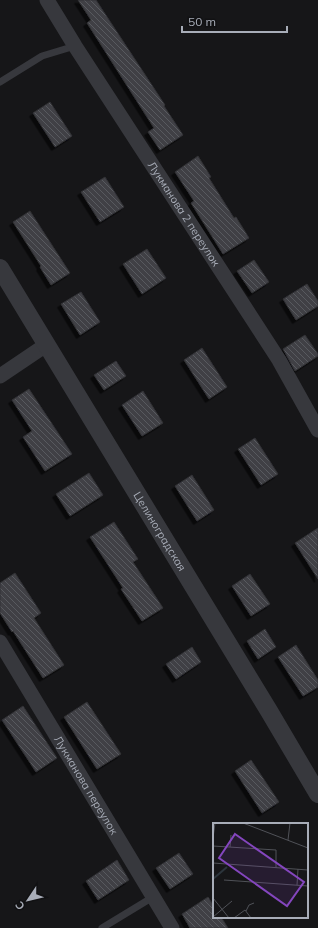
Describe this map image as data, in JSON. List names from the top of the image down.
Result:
{
  "streets": {
    "street": ["Лукманова 2 переулок", "Целиноградская", "Лукманова переулок"]
  },
  "scale_bar": "50 m",
  "north": "bottom left"
}
